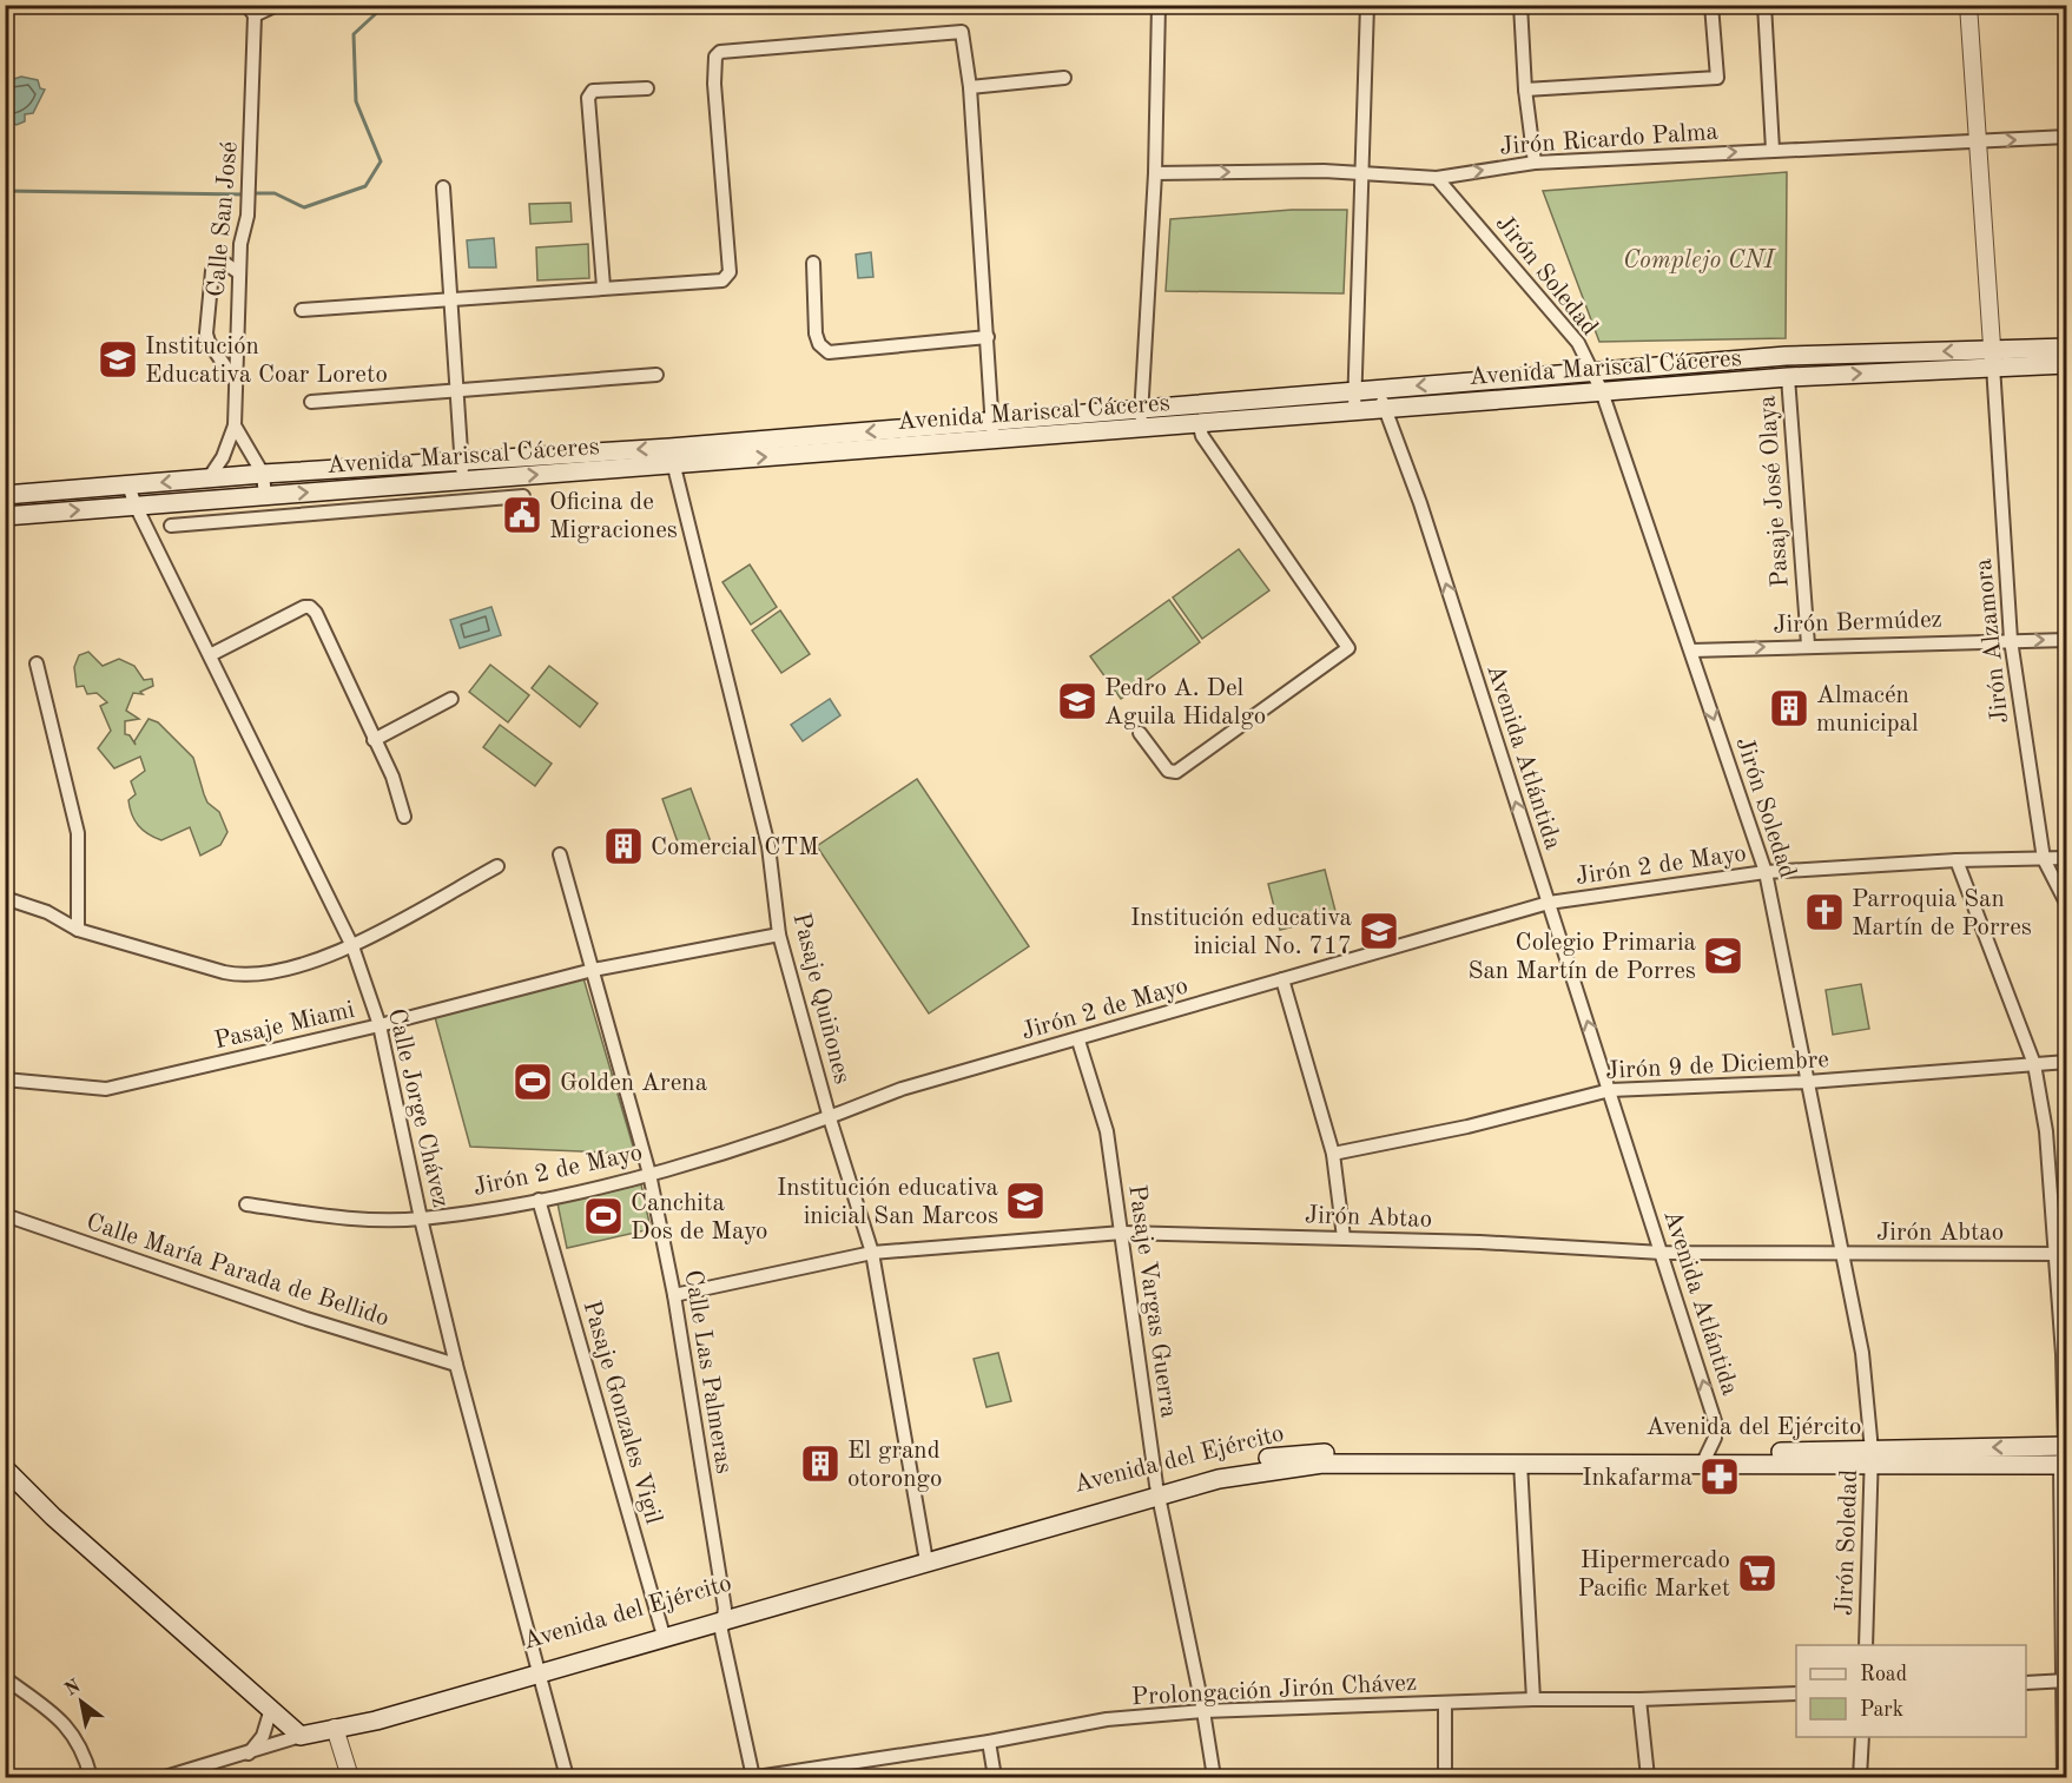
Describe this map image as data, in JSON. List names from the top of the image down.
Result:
{
  "streets": {
    "main road": ["Avenida Mariscal Cáceres", "Avenida del Ejército"],
    "street": [
      "Jirón Ricardo Palma",
      "Calle San José",
      "Jirón Soledad",
      "Pasaje José Olaya",
      "Jirón Bermúdez",
      "Jirón Alzamora",
      "Avenida Atlántida",
      "Jirón 2 de Mayo",
      "Pasaje Quiñones",
      "Pasaje Miami",
      "Jirón 9 de Diciembre",
      "Calle Jorge Chávez",
      "Jirón Abtao",
      "Calle María Parada de Bellido",
      "Pasaje Vargas Guerra",
      "Calle Las Palmeras",
      "Pasaje Gonzales Vigil",
      "Prolongación Jirón Chávez"
    ]
  },
  "crossings": [
    ["Jirón Ricardo Palma", "Jirón Soledad"],
    ["Jirón Ricardo Palma", "Jirón Alzamora"],
    ["Calle San José", "Avenida Mariscal Cáceres"],
    ["Jirón Soledad", "Avenida Mariscal Cáceres"],
    ["Jirón Soledad", "Jirón Bermúdez"],
    ["Jirón Soledad", "Jirón 2 de Mayo"],
    ["Jirón Soledad", "Jirón 9 de Diciembre"],
    ["Jirón Soledad", "Jirón Abtao"],
    ["Jirón Soledad", "Avenida del Ejército"],
    ["Avenida Mariscal Cáceres", "Pasaje José Olaya"],
    ["Avenida Mariscal Cáceres", "Jirón Alzamora"],
    ["Avenida Mariscal Cáceres", "Avenida Atlántida"],
    ["Avenida Mariscal Cáceres", "Pasaje Quiñones"],
    ["Avenida Mariscal Cáceres", "Calle Jorge Chávez"],
    ["Pasaje José Olaya", "Jirón Bermúdez"],
    ["Jirón Bermúdez", "Jirón Alzamora"],
    ["Jirón Alzamora", "Jirón 2 de Mayo"],
    ["Avenida Atlántida", "Jirón 2 de Mayo"],
    ["Avenida Atlántida", "Jirón 9 de Diciembre"],
    ["Avenida Atlántida", "Jirón Abtao"],
    ["Avenida Atlántida", "Avenida del Ejército"],
    ["Jirón 2 de Mayo", "Pasaje Quiñones"],
    ["Jirón 2 de Mayo", "Calle Jorge Chávez"],
    ["Jirón 2 de Mayo", "Pasaje Vargas Guerra"],
    ["Jirón 2 de Mayo", "Calle Las Palmeras"],
    ["Jirón 2 de Mayo", "Pasaje Gonzales Vigil"],
    ["Pasaje Quiñones", "Pasaje Miami"],
    ["Pasaje Quiñones", "Jirón Abtao"],
    ["Pasaje Quiñones", "Avenida del Ejército"],
    ["Pasaje Miami", "Calle Jorge Chávez"],
    ["Pasaje Miami", "Calle Las Palmeras"],
    ["Calle Jorge Chávez", "Calle María Parada de Bellido"],
    ["Calle Jorge Chávez", "Avenida del Ejército"],
    ["Jirón Abtao", "Pasaje Vargas Guerra"],
    ["Jirón Abtao", "Calle Las Palmeras"],
    ["Pasaje Vargas Guerra", "Avenida del Ejército"],
    ["Pasaje Vargas Guerra", "Prolongación Jirón Chávez"],
    ["Calle Las Palmeras", "Avenida del Ejército"],
    ["Calle Las Palmeras", "Prolongación Jirón Chávez"],
    ["Pasaje Gonzales Vigil", "Avenida del Ejército"]
  ],
  "one_way": ["Jirón Ricardo Palma", "Jirón Bermúdez", "Avenida Atlántida"],
  "parks": ["Complejo CNI"],
  "places": {
    "school or university": [
      "Institución Educativa Coar Loreto",
      "Pedro A. Del Aguila Hidalgo",
      "Institución educativa inicial No. 717",
      "Colegio Primaria San Martín de Porres",
      "Institución educativa inicial San Marcos"
    ],
    "public building": ["Oficina de Migraciones"],
    "building": ["Almacén municipal", "Comercial CTM", "El grand otorongo"],
    "church": ["Parroquia San Martín de Porres"],
    "sports": ["Golden Arena", "Canchita Dos de Mayo"],
    "pharmacy": ["Inkafarma"],
    "supermarket": ["Hipermercado Pacific Market"]
  },
  "legend": ["Road", "Park"],
  "north": "top left"
}
